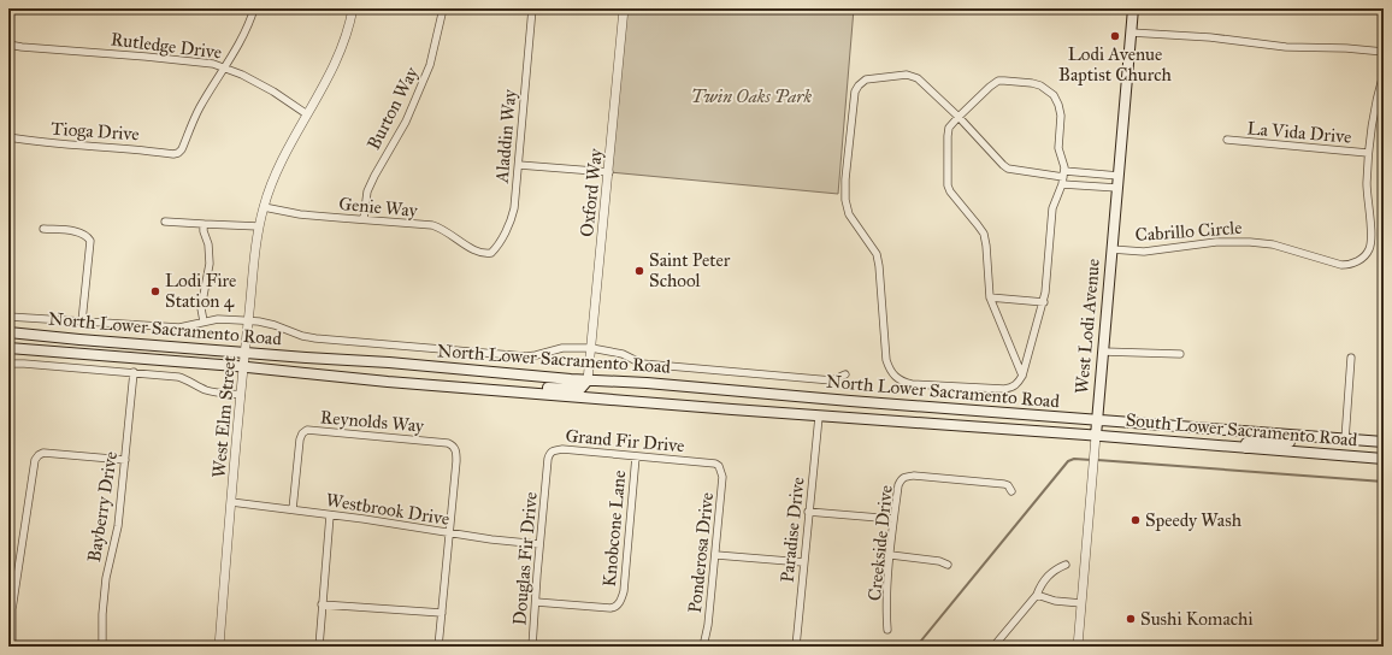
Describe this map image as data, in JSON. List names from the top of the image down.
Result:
{
  "streets": {
    "main road": ["West Lodi Avenue", "North Lower Sacramento Road", "South Lower Sacramento Road"],
    "street": [
      "Rutledge Drive",
      "Burton Way",
      "Tioga Drive",
      "La Vida Drive",
      "Aladdin Way",
      "Oxford Way",
      "Genie Way",
      "Cabrillo Circle",
      "West Elm Street",
      "Reynolds Way",
      "Grand Fir Drive",
      "Bayberry Drive",
      "Westbrook Drive",
      "Knobcone Lane",
      "Paradise Drive",
      "Creekside Drive",
      "Ponderosa Drive",
      "Douglas Fir Drive"
    ]
  },
  "crossings": [
    ["Rutledge Drive", "Tioga Drive"],
    ["Rutledge Drive", "West Elm Street"],
    ["Burton Way", "Genie Way"],
    ["La Vida Drive", "Cabrillo Circle"],
    ["Aladdin Way", "Genie Way"],
    ["Oxford Way", "North Lower Sacramento Road"],
    ["Genie Way", "West Elm Street"],
    ["Cabrillo Circle", "West Lodi Avenue"],
    ["West Lodi Avenue", "North Lower Sacramento Road"],
    ["West Lodi Avenue", "South Lower Sacramento Road"],
    ["North Lower Sacramento Road", "West Elm Street"],
    ["North Lower Sacramento Road", "South Lower Sacramento Road"],
    ["North Lower Sacramento Road", "Paradise Drive"],
    ["West Elm Street", "Westbrook Drive"],
    ["Reynolds Way", "Westbrook Drive"],
    ["Grand Fir Drive", "Knobcone Lane"],
    ["Grand Fir Drive", "Ponderosa Drive"],
    ["Grand Fir Drive", "Douglas Fir Drive"],
    ["Westbrook Drive", "Douglas Fir Drive"],
    ["Knobcone Lane", "Douglas Fir Drive"]
  ],
  "parks": ["Twin Oaks Park"],
  "places": [
    "Lodi Avenue Baptist Church",
    "Saint Peter School",
    "Lodi Fire Station 4",
    "Speedy Wash",
    "Sushi Komachi"
  ]
}
